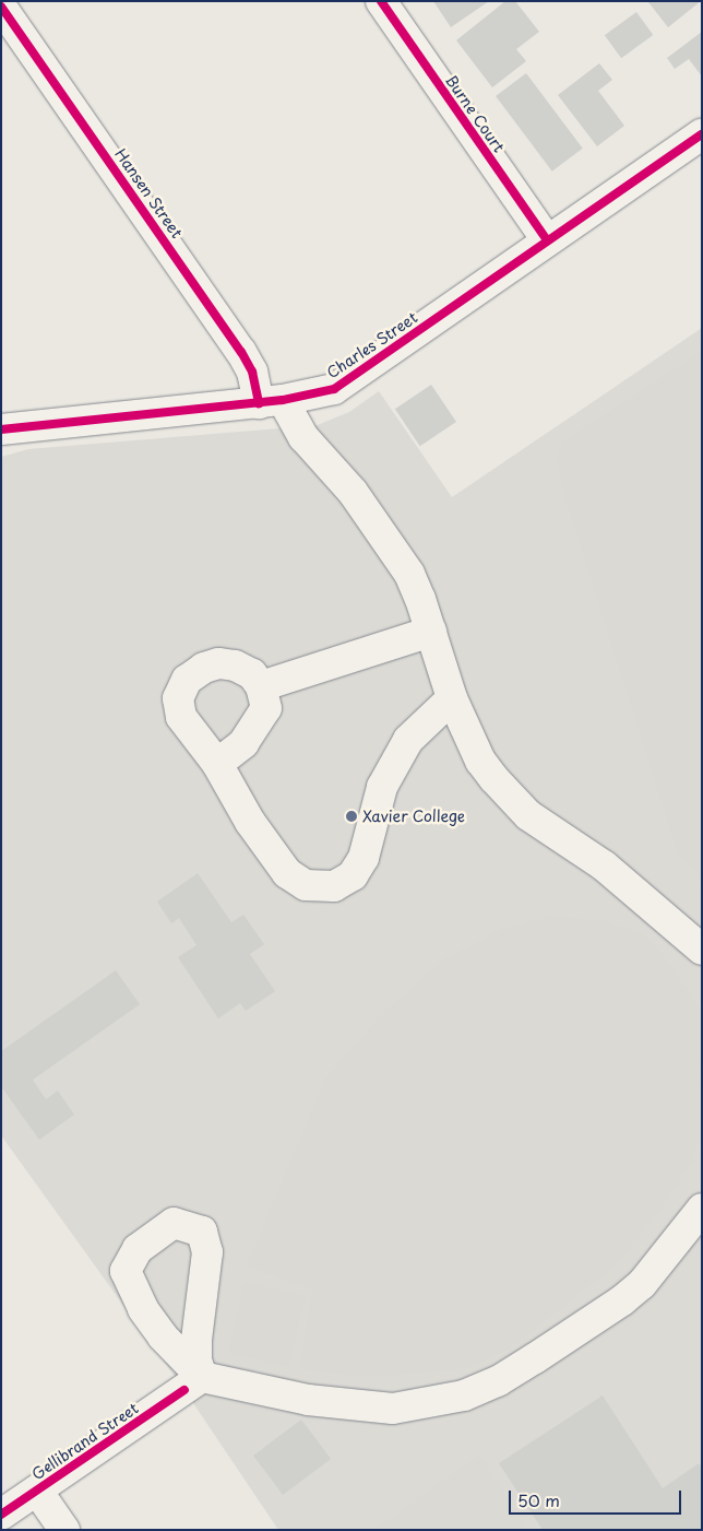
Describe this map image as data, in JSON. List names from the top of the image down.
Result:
{
  "streets": {
    "street": [
      "Burne Court",
      "Hansen Street",
      "Charles Street",
      "Gellibrand Street"
    ]
  },
  "crossings": [
    ["Burne Court", "Charles Street"],
    ["Hansen Street", "Charles Street"]
  ],
  "places": ["Xavier College"],
  "scale_bar": "50 m"
}
